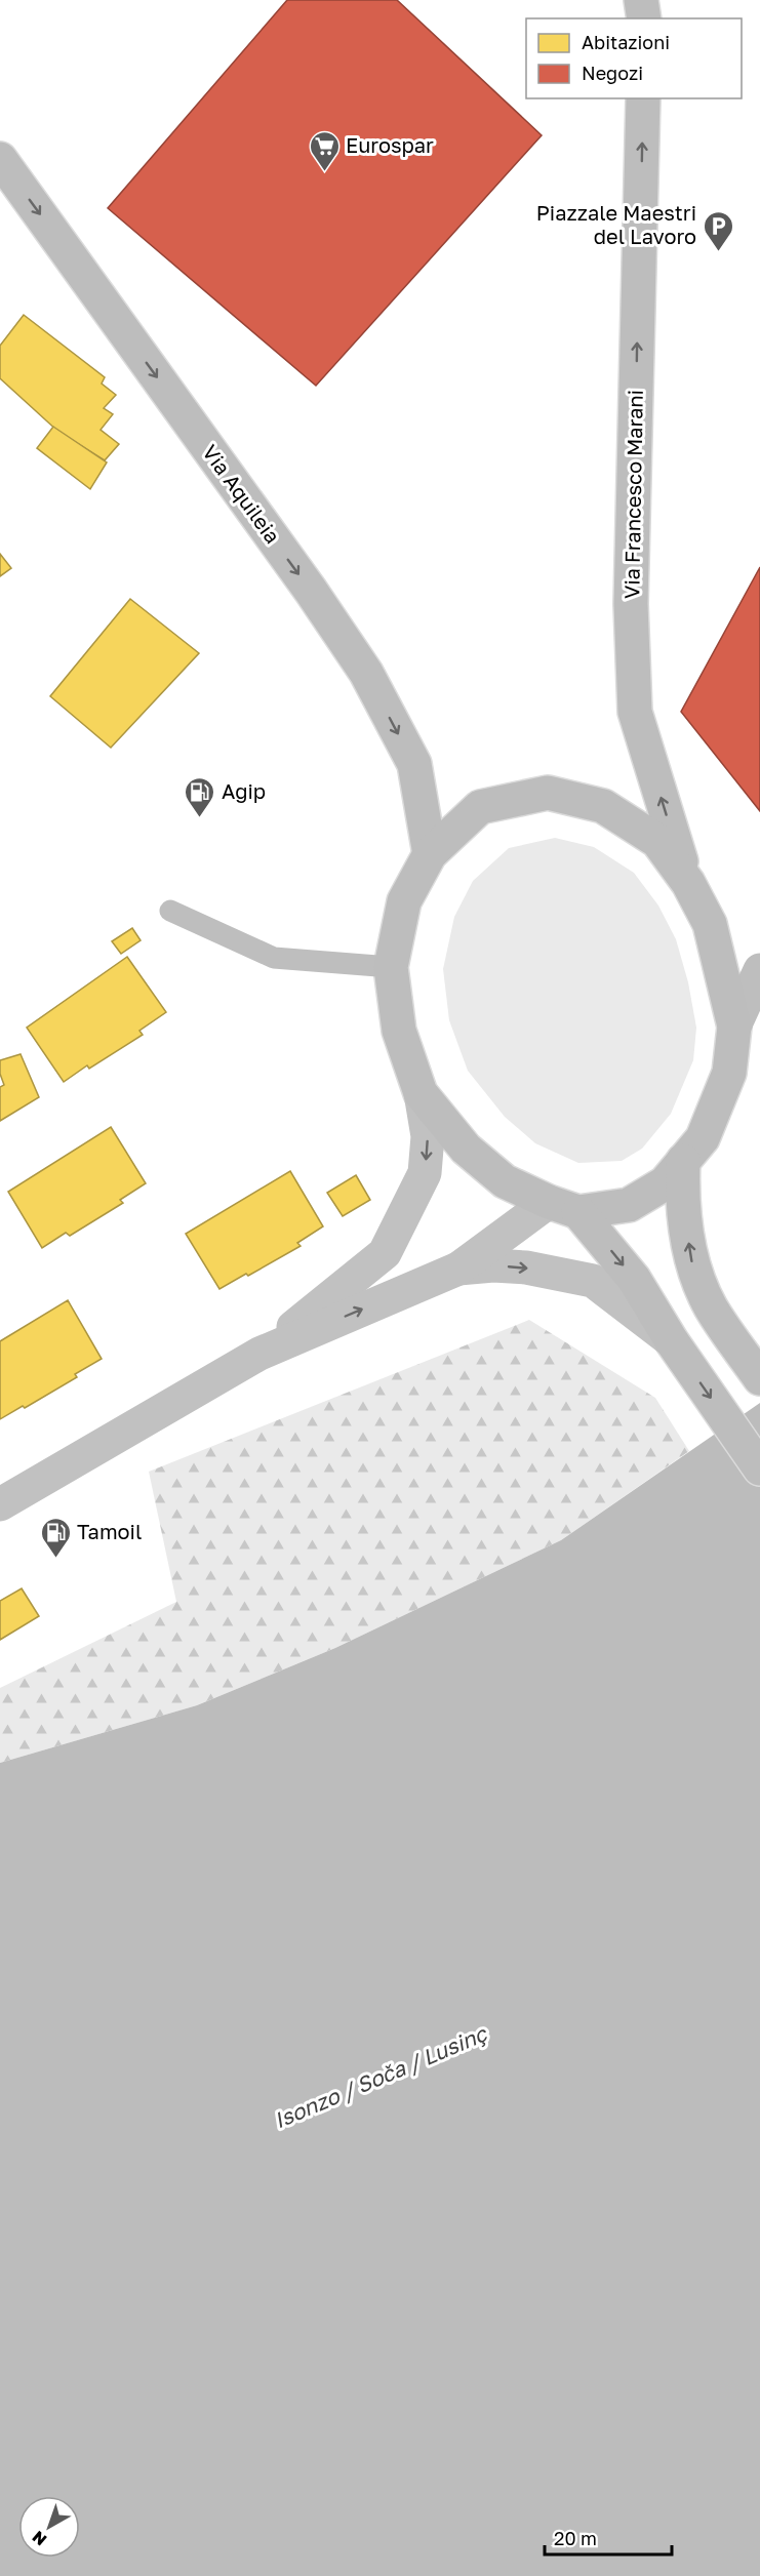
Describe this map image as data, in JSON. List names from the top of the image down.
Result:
{
  "streets": {
    "main road": ["Via Aquileia", "Via Francesco Marani"]
  },
  "one_way": ["Via Aquileia", "Via Francesco Marani"],
  "water": ["Isonzo / Soča / Lusinç"],
  "places": {
    "supermarket": ["Eurospar"],
    "parking": ["Piazzale Maestri del Lavoro"],
    "fuel station": ["Agip", "Tamoil"]
  },
  "legend": ["Abitazioni", "Negozi"],
  "scale_bar": "20 m",
  "north": "bottom left"
}
